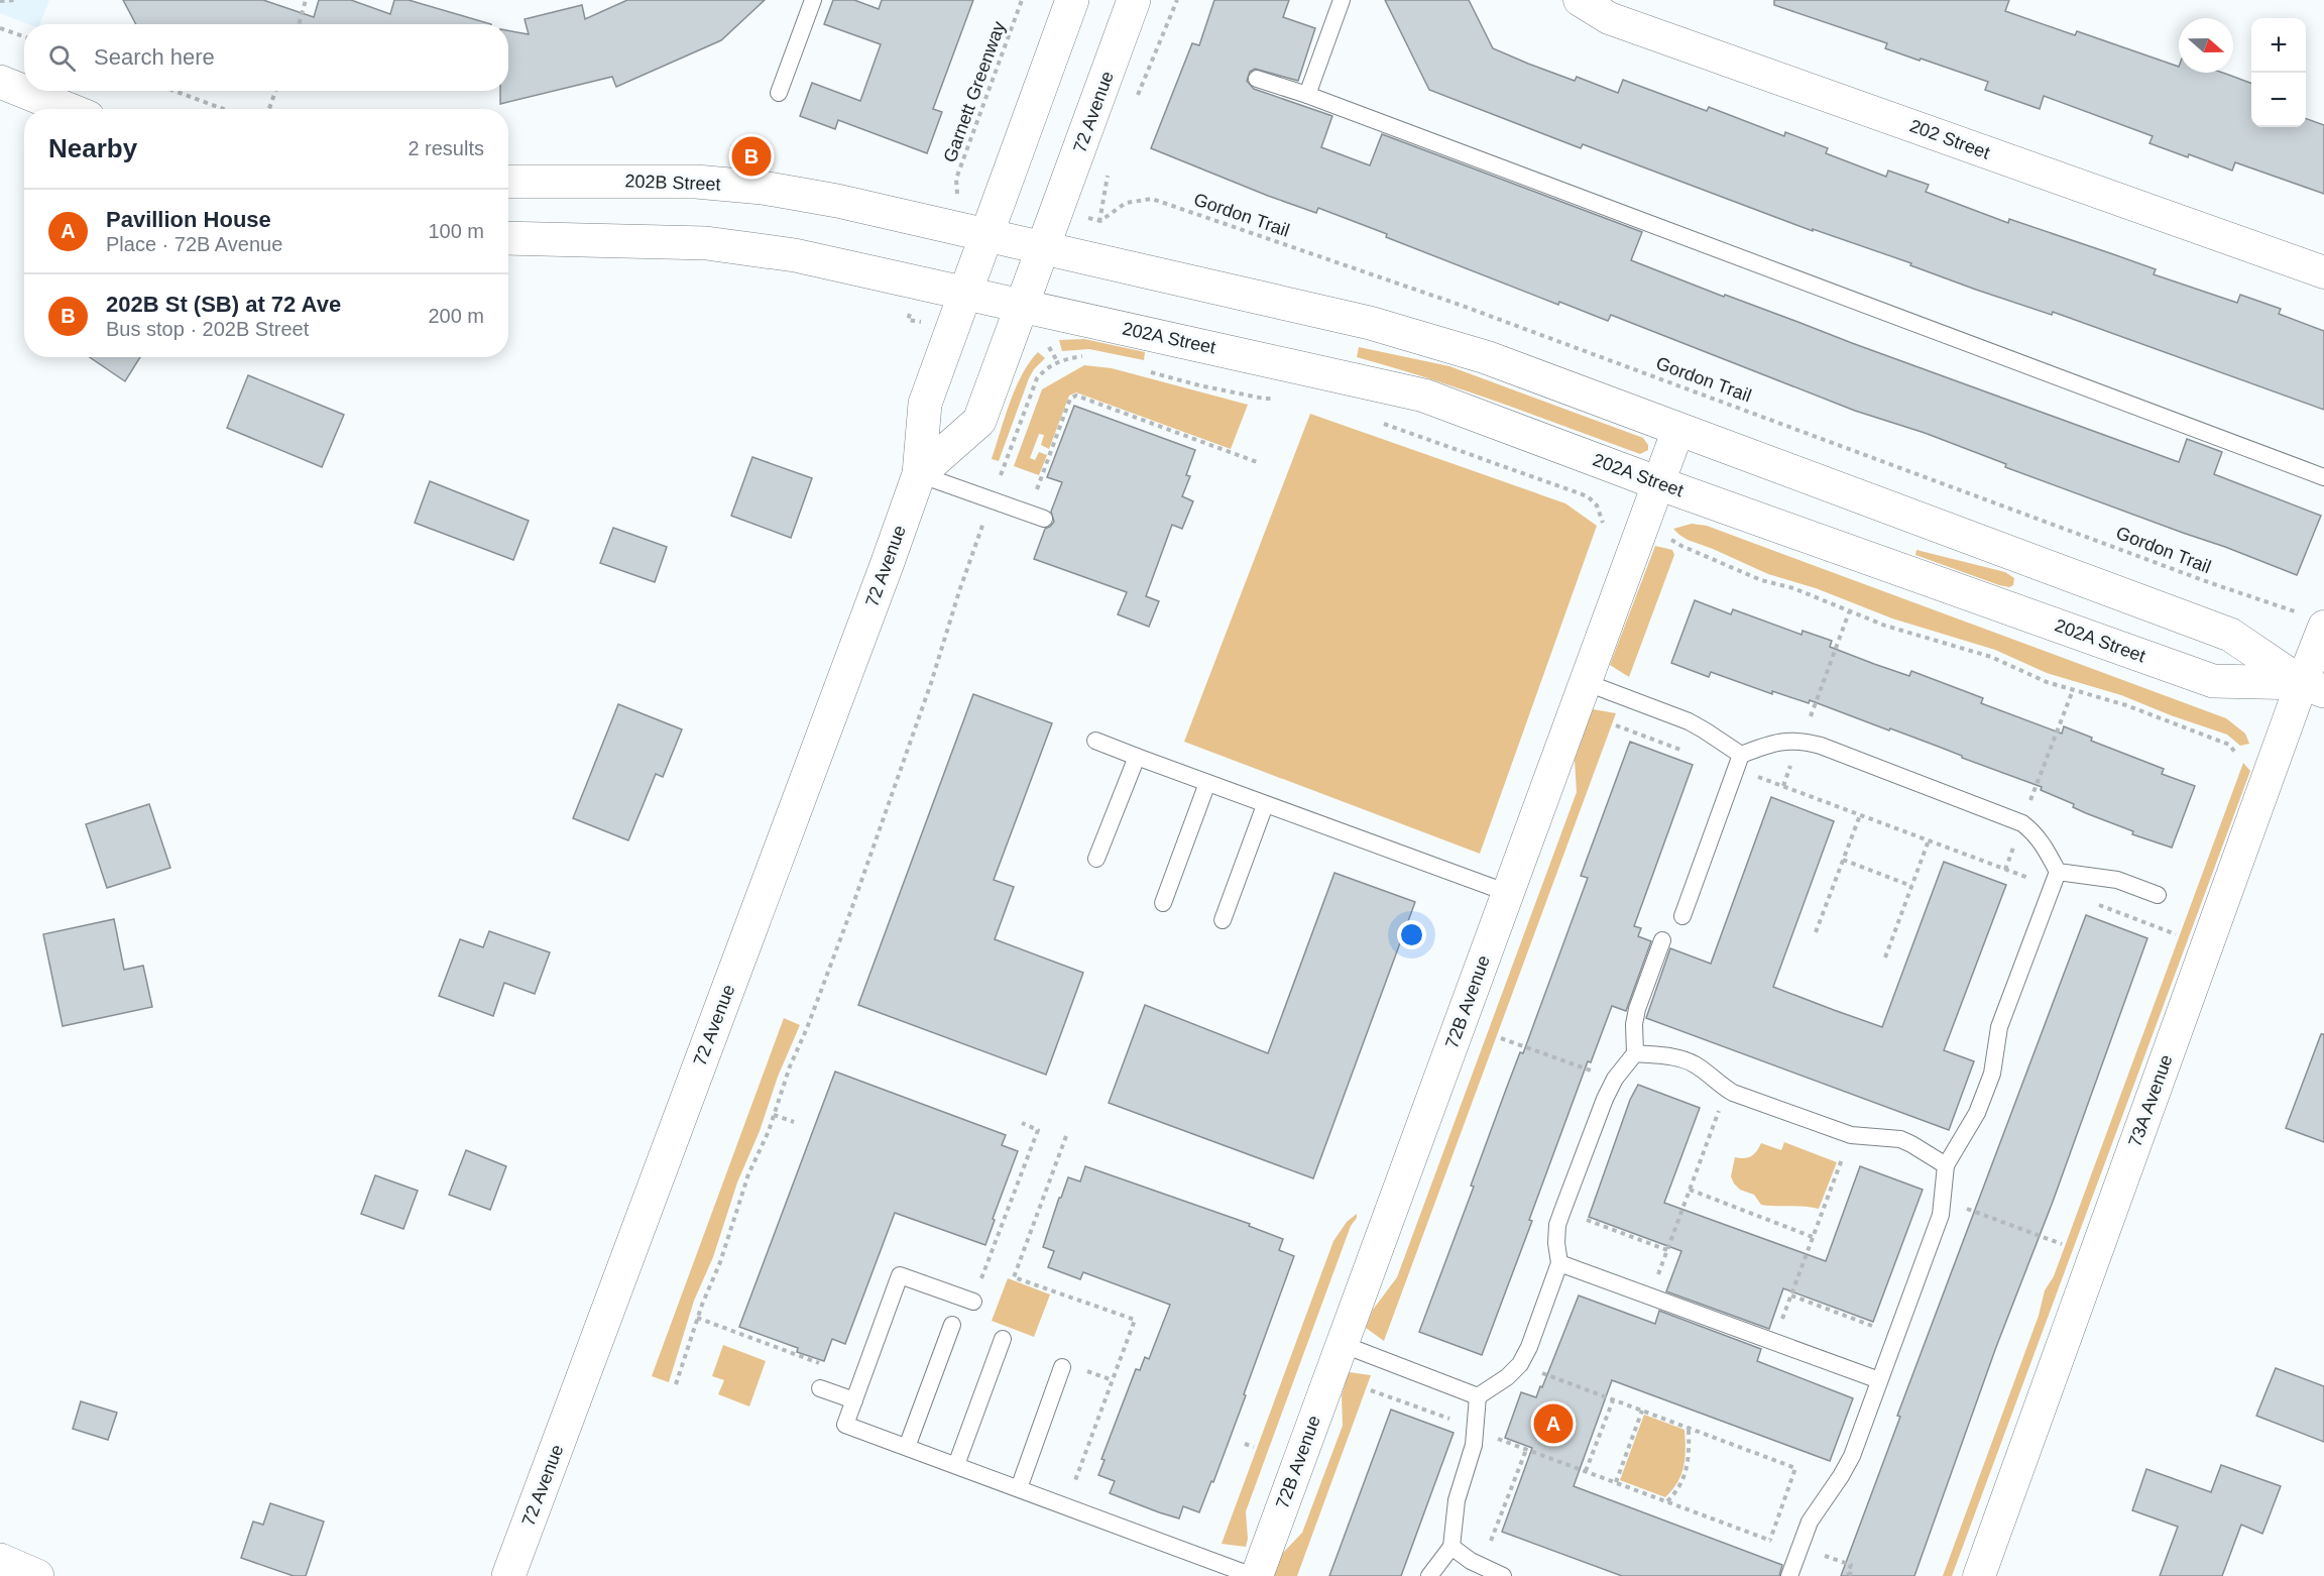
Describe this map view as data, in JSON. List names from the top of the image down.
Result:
{
  "streets": {
    "main road": ["72 Avenue", "202B Street", "202A Street"],
    "street": ["202 Street", "72B Avenue", "73A Avenue"],
    "path": ["Garnett Greenway", "Gordon Trail"]
  },
  "crossings": [
    ["72 Avenue", "202B Street"],
    ["72 Avenue", "202A Street"],
    ["Gordon Trail", "73A Avenue"],
    ["202A Street", "72B Avenue"],
    ["202A Street", "73A Avenue"]
  ],
  "north": "right",
  "page": {
    "map_buttons": ["+", "−"],
    "search": "Search here",
    "heading": ["Nearby", "2 results"],
    "pins": ["B", "A"],
    "list": [
      {
        "mark": "A",
        "name": "Pavillion House",
        "note": "Place · 72B Avenue",
        "value": "100 m"
      },
      {
        "mark": "B",
        "name": "202B St (SB) at 72 Ave",
        "note": "Bus stop · 202B Street",
        "value": "200 m"
      }
    ]
  }
}
